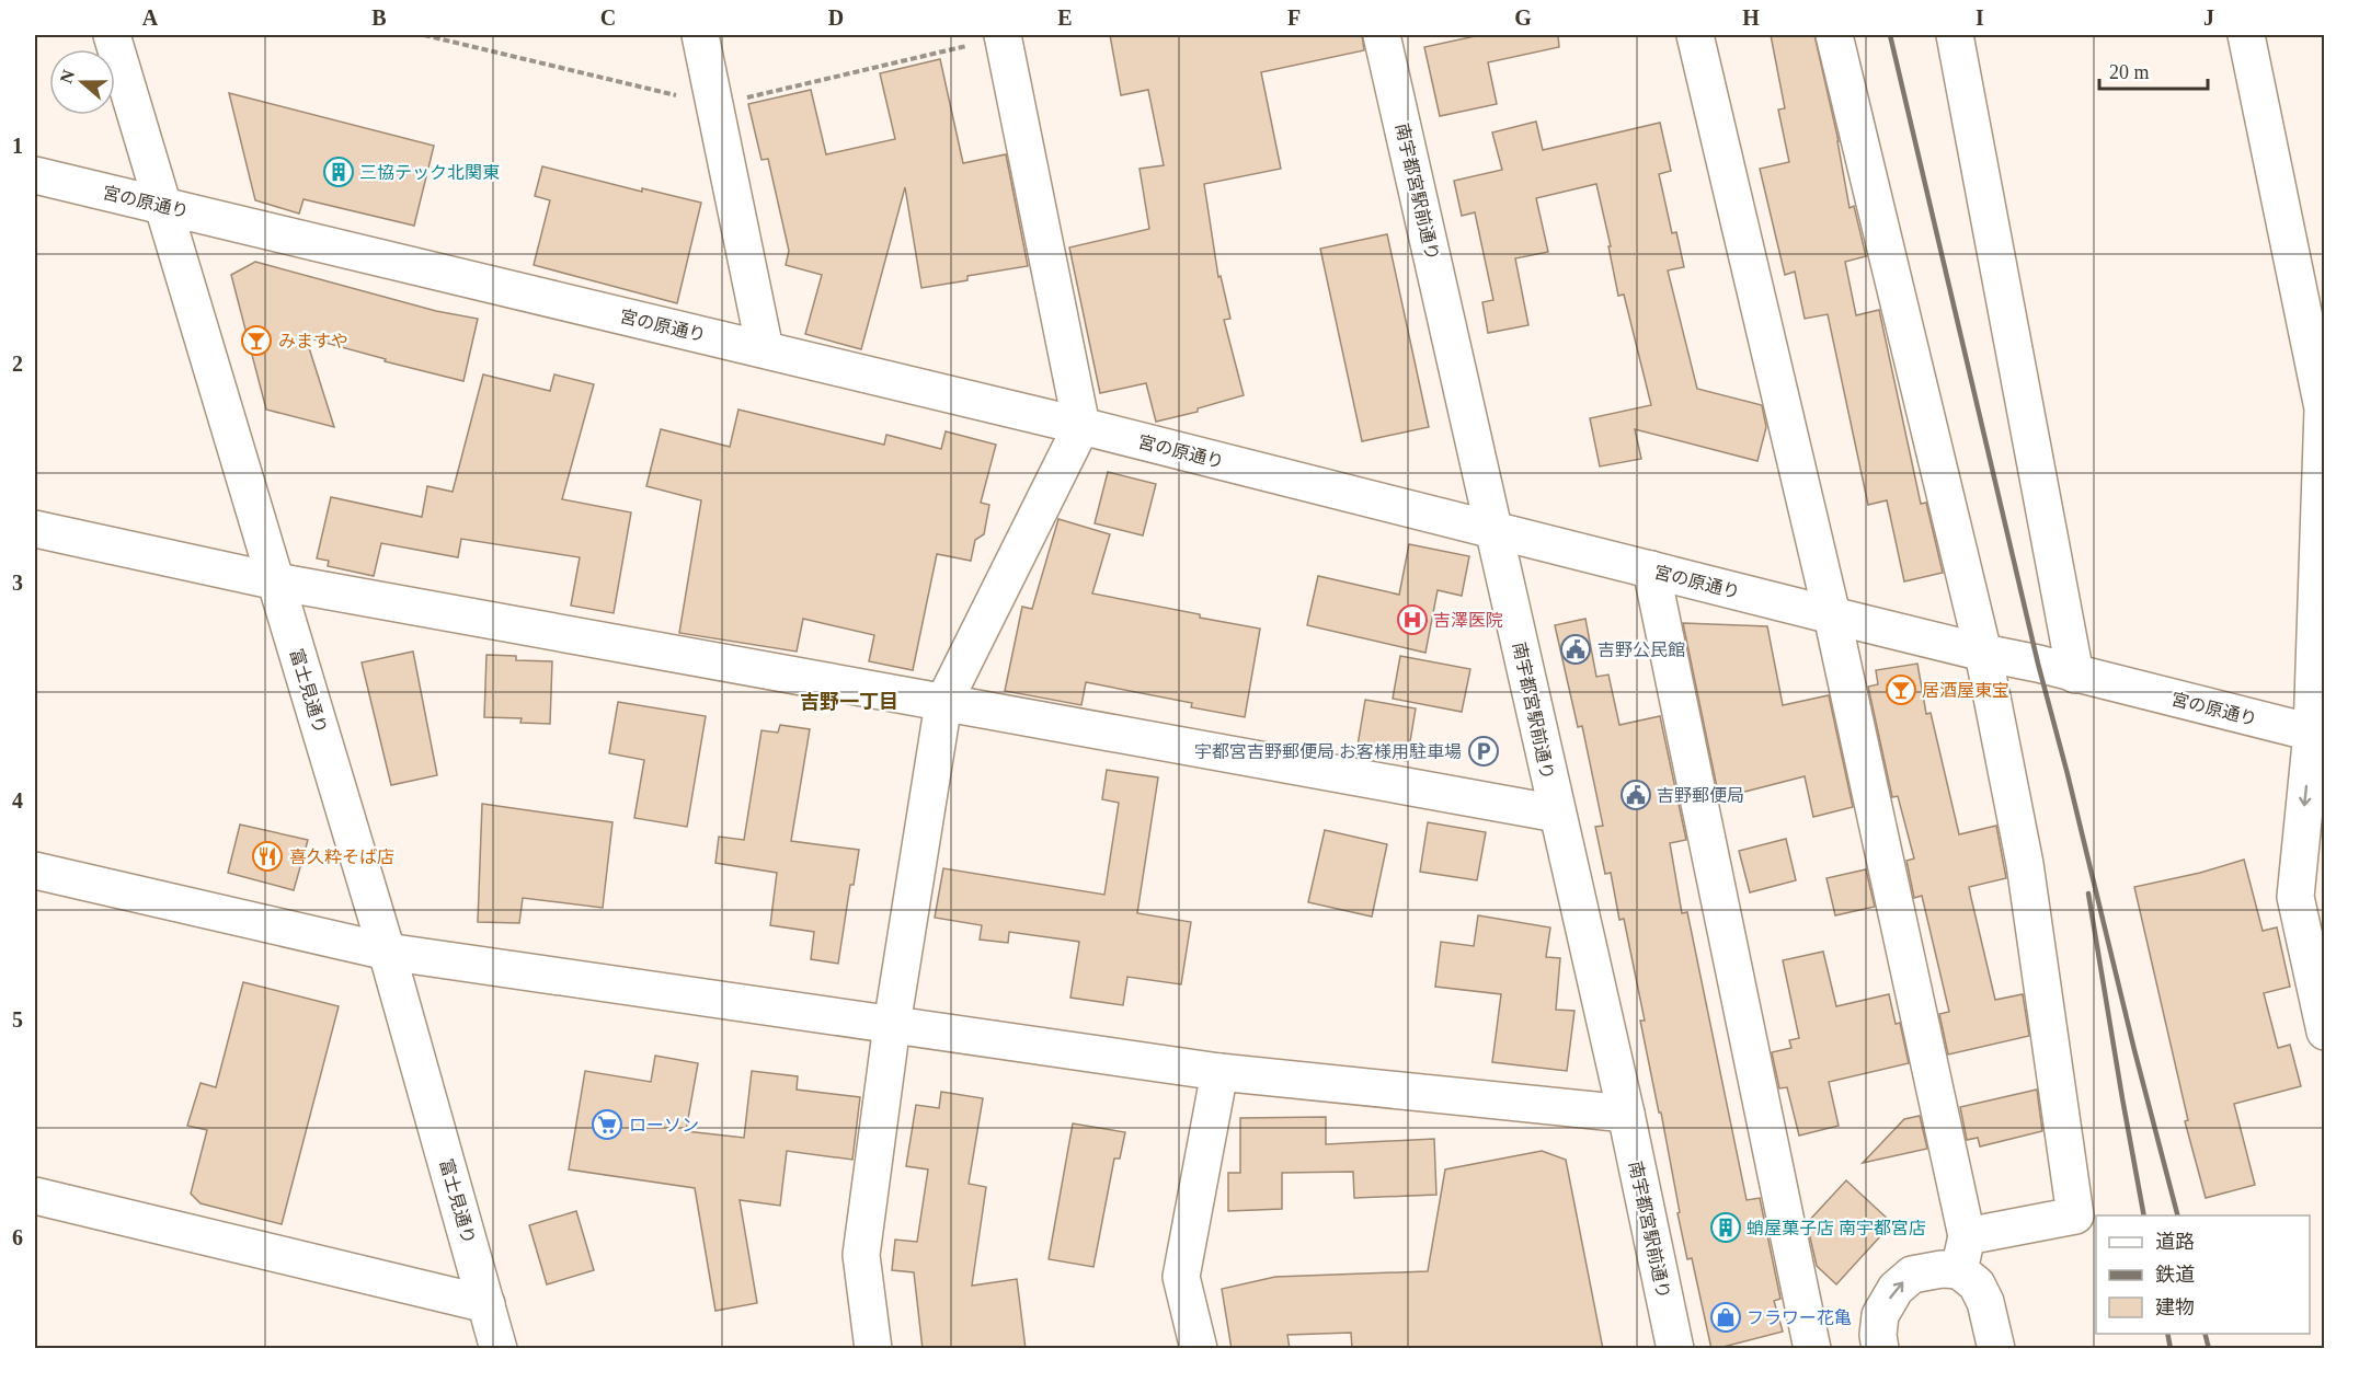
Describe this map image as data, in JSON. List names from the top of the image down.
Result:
{
  "streets": {
    "street": ["南宇都宮駅前通り", "宮の原通り", "富士見通り"]
  },
  "crossings": [
    ["南宇都宮駅前通り", "宮の原通り"],
    ["宮の原通り", "富士見通り"]
  ],
  "districts": ["吉野一丁目"],
  "places": {
    "building": ["三協テック北関東", "蛸屋菓子店 南宇都宮店"],
    "bar": ["みますや", "居酒屋東宝"],
    "hospital": ["吉澤医院"],
    "public building": ["吉野公民館", "吉野郵便局"],
    "parking": ["宇都宮吉野郵便局 お客様用駐車場"],
    "restaurant": ["喜久粋そば店"],
    "supermarket": ["ローソン"],
    "shop": ["フラワー花亀"]
  },
  "legend": ["道路", "鉄道", "建物"],
  "scale_bar": "20 m",
  "north": "left",
  "grid": {
    "columns": [
      "A",
      "B",
      "C",
      "D",
      "E",
      "F",
      "G",
      "H",
      "I",
      "J"
    ],
    "rows": [
      "1",
      "2",
      "3",
      "4",
      "5",
      "6"
    ]
  }
}
